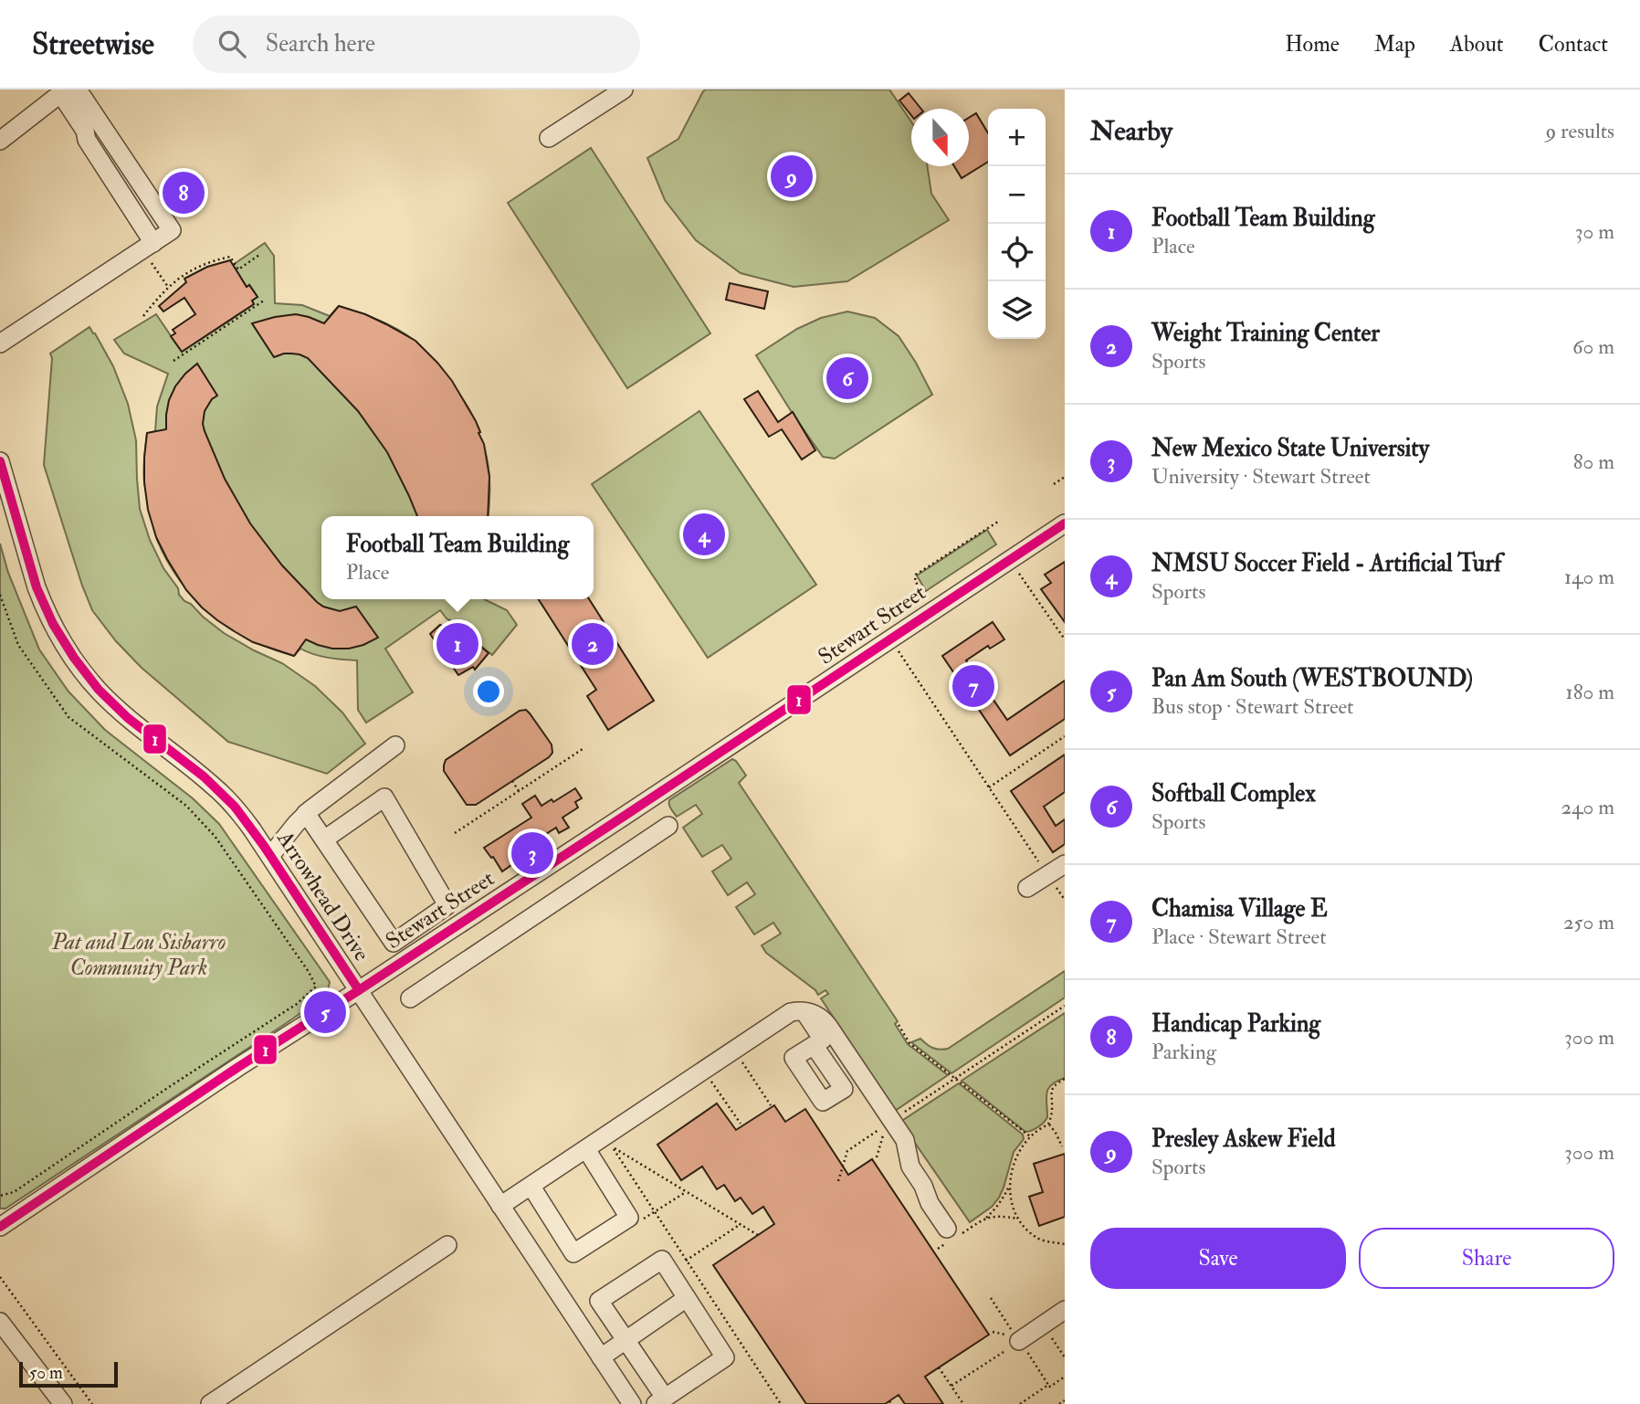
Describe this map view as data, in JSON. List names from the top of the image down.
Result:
{
  "streets": {
    "street": ["Stewart Street", "Arrowhead Drive"]
  },
  "crossings": [
    ["Stewart Street", "Arrowhead Drive"]
  ],
  "parks": ["Pat and Lou Sisbarro Community Park"],
  "lines": ["transit line 1"],
  "scale_bar": "50 m",
  "north": "bottom",
  "page": {
    "header": "Streetwise",
    "search": "Search here",
    "nav": [
      "Home",
      "Map",
      "About",
      "Contact"
    ],
    "heading": ["Nearby", "9 results"],
    "map_buttons": ["+", "−"],
    "pins": [
      "9",
      "8",
      "6",
      "4",
      "1",
      "2",
      "7",
      "3",
      "5"
    ],
    "list": [
      {
        "mark": "1",
        "name": "Football Team Building",
        "note": "Place",
        "value": "30 m"
      },
      {
        "mark": "2",
        "name": "Weight Training Center",
        "note": "Sports",
        "value": "60 m"
      },
      {
        "mark": "3",
        "name": "New Mexico State University",
        "note": "University · Stewart Street",
        "value": "80 m"
      },
      {
        "mark": "4",
        "name": "NMSU Soccer Field - Artificial Turf",
        "note": "Sports",
        "value": "140 m"
      },
      {
        "mark": "5",
        "name": "Pan Am South (WESTBOUND)",
        "note": "Bus stop · Stewart Street",
        "value": "180 m"
      },
      {
        "mark": "6",
        "name": "Softball Complex",
        "note": "Sports",
        "value": "240 m"
      },
      {
        "mark": "7",
        "name": "Chamisa Village E",
        "note": "Place · Stewart Street",
        "value": "250 m"
      },
      {
        "mark": "8",
        "name": "Handicap Parking",
        "note": "Parking",
        "value": "300 m"
      },
      {
        "mark": "9",
        "name": "Presley Askew Field",
        "note": "Sports",
        "value": "300 m"
      }
    ],
    "popup": ["Football Team Building", "Place"],
    "buttons": ["Save", "Share"],
    "scale": "50 m"
  }
}
